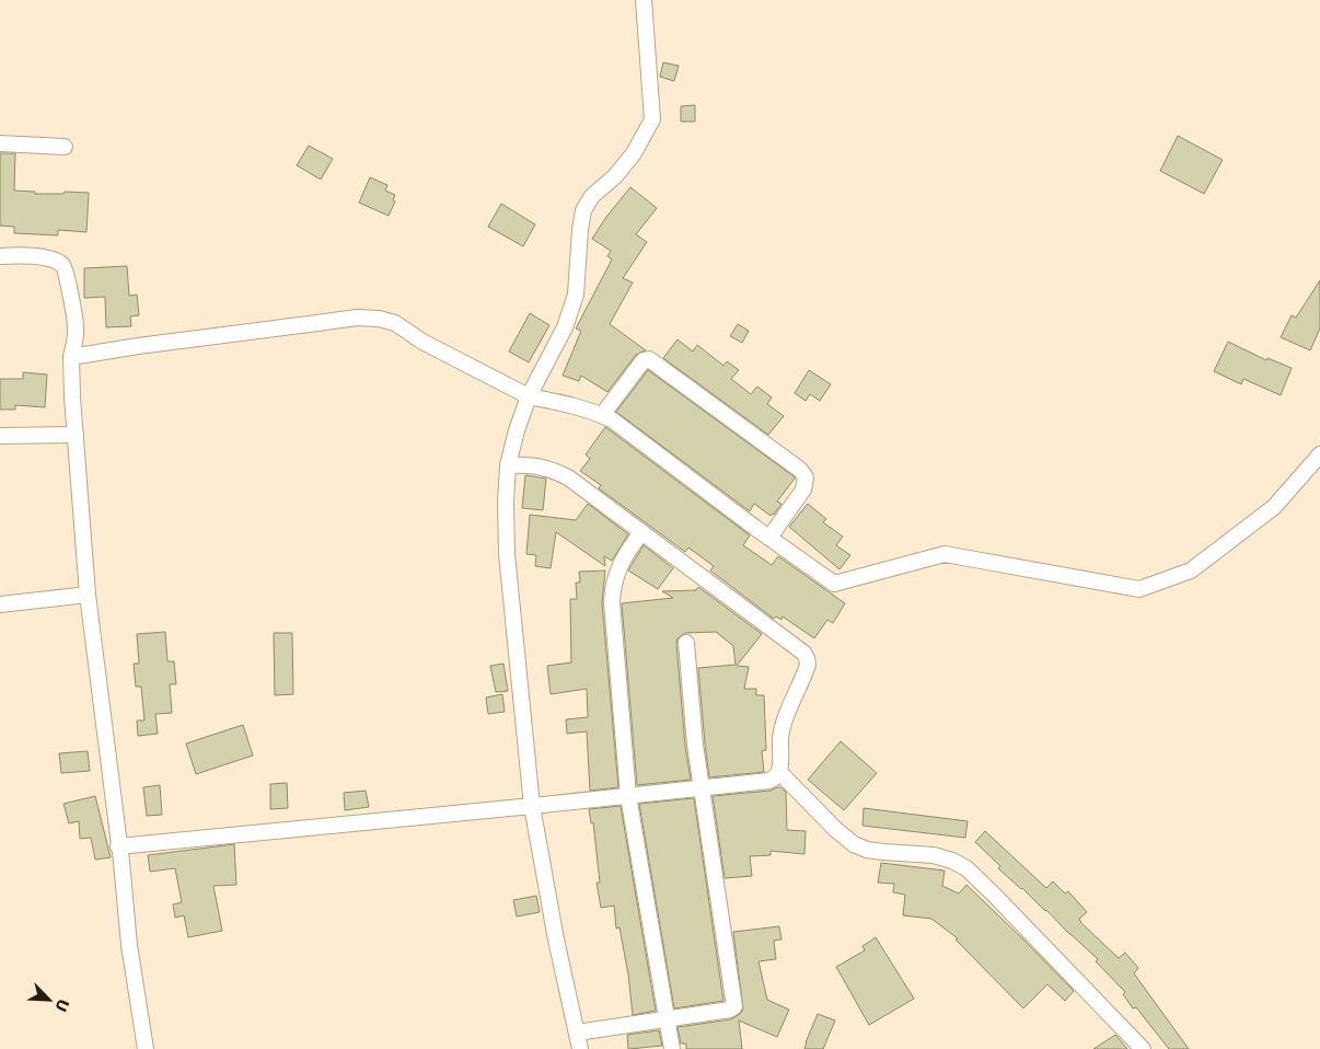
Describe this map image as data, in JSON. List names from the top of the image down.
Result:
{
  "north": "bottom right"
}
